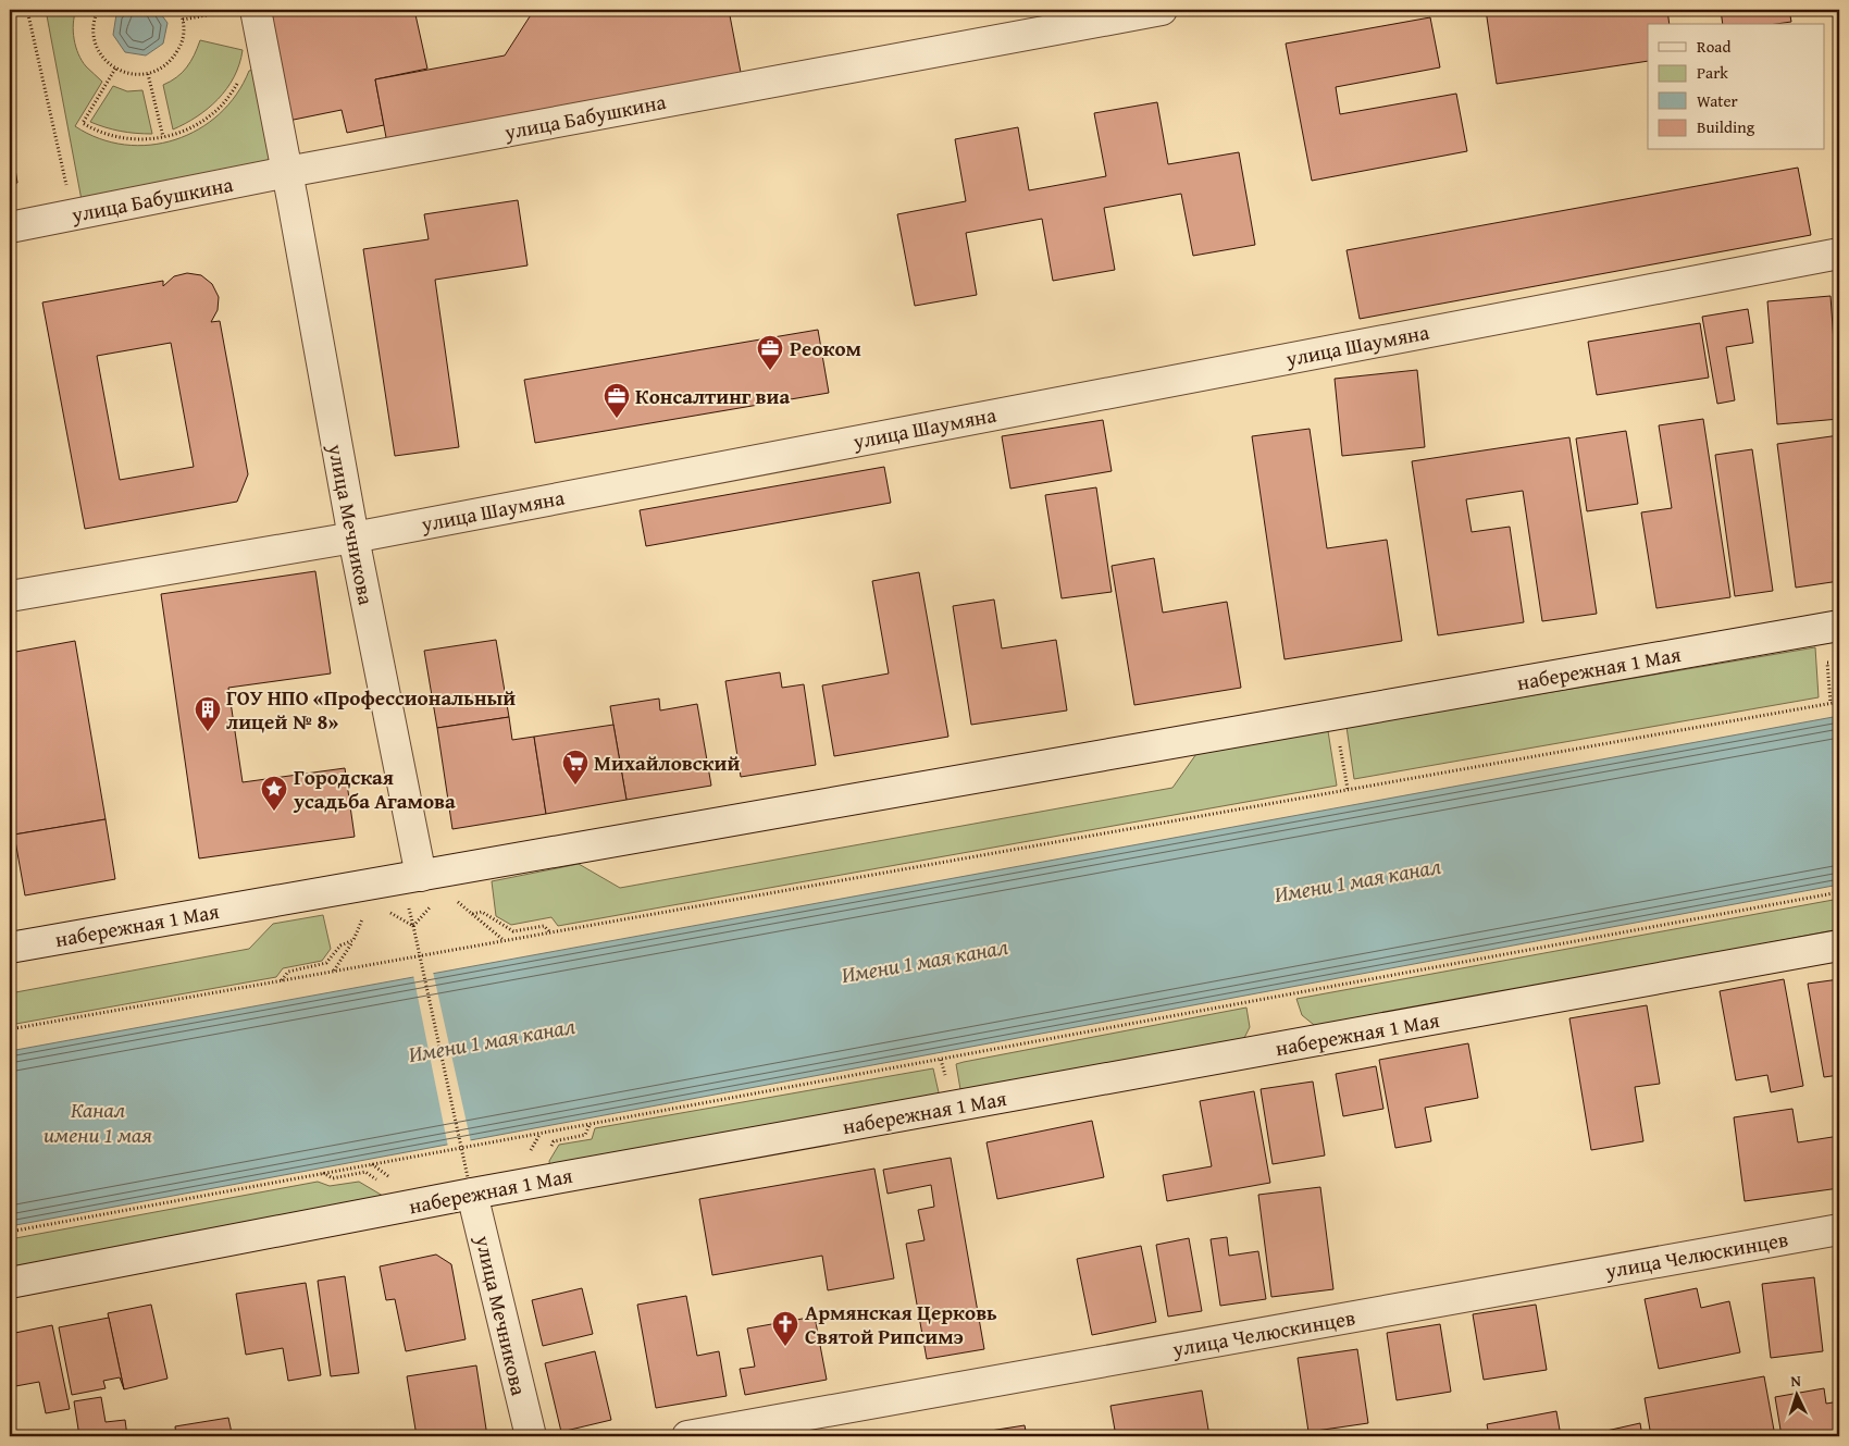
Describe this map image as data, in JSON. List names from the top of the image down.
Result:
{
  "streets": {
    "street": [
      "улица Бабушкина",
      "улица Шаумяна",
      "улица Мечникова",
      "набережная 1 Мая",
      "улица Челюскинцев"
    ]
  },
  "crossings": [
    ["улица Бабушкина", "улица Мечникова"],
    ["улица Шаумяна", "улица Мечникова"],
    ["улица Мечникова", "набережная 1 Мая"]
  ],
  "water": ["Имени 1 мая канал", "Канал имени 1 мая"],
  "places": {
    "office": ["Реоком", "Консалтинг виа"],
    "building": ["ГОУ НПО «Профессиональный лицей № 8»"],
    "supermarket": ["Михайловский"],
    "place": ["Городская усадьба Агамова"],
    "church": ["Армянская Церковь Святой Рипсимэ"]
  },
  "legend": [
    "Road",
    "Park",
    "Water",
    "Building"
  ],
  "north": "top"
}
